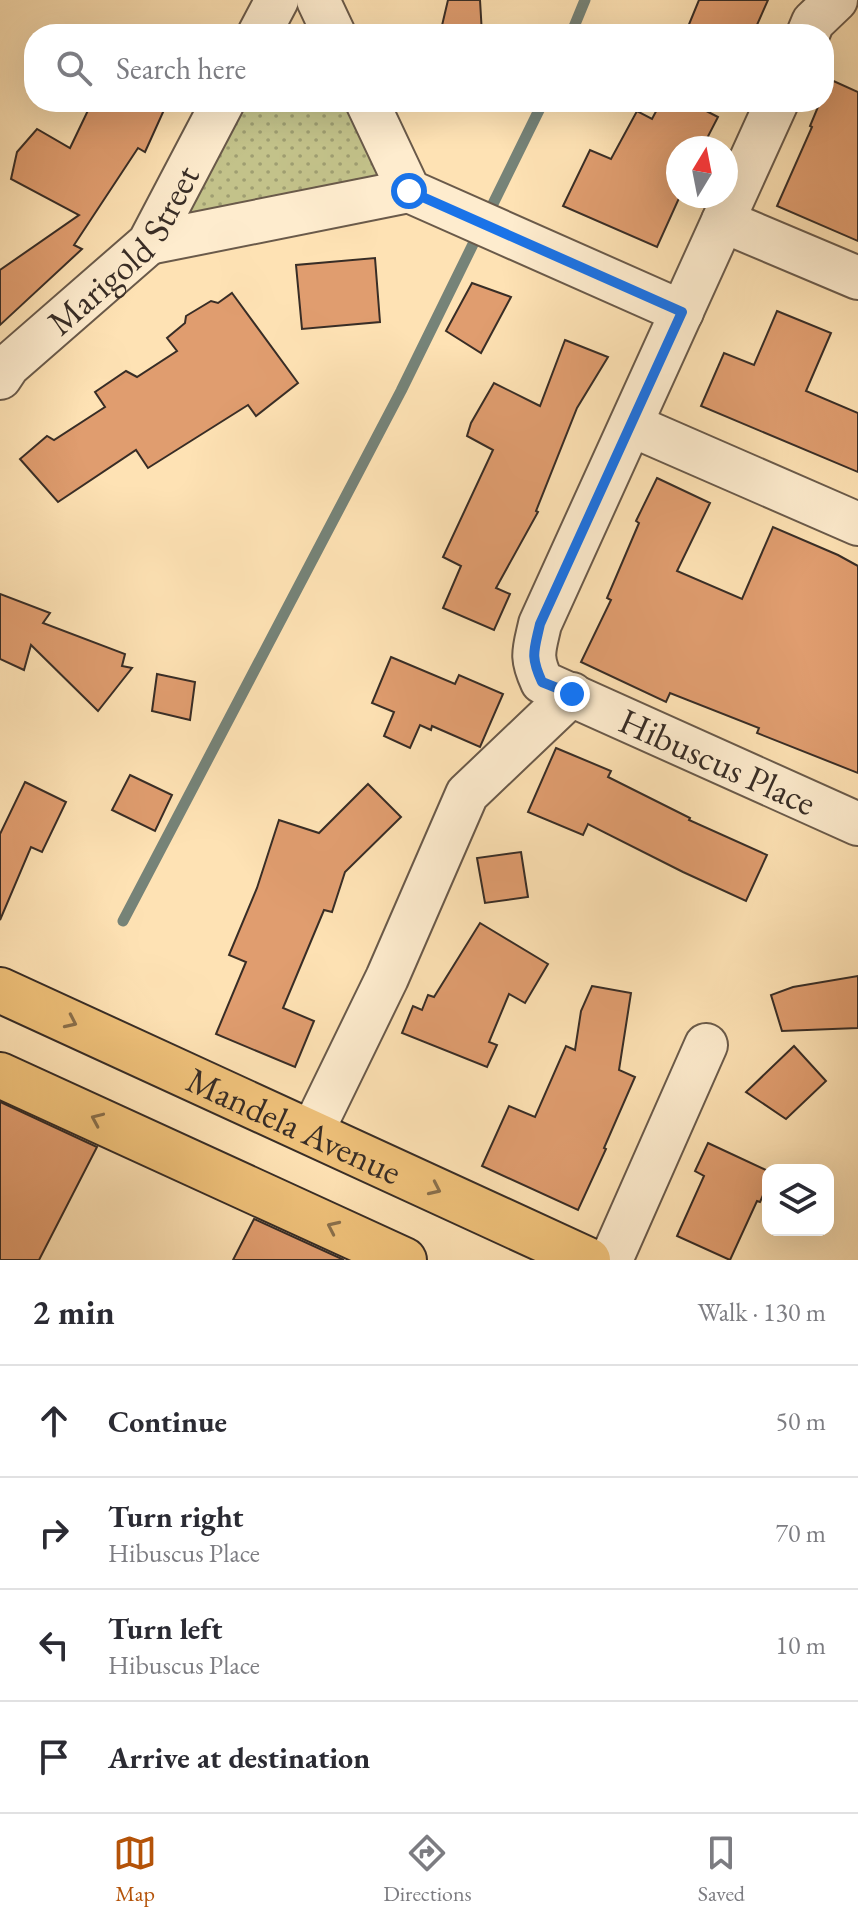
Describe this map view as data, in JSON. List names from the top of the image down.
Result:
{
  "streets": {
    "main road": ["Mandela Avenue"],
    "street": ["Marigold Street", "Hibuscus Place"]
  },
  "north": "top",
  "page": {
    "search": "Search here",
    "heading": ["2 min", "Walk · 130 m"],
    "list": [
      ["Continue", "50 m"],
      ["Turn right", "Hibuscus Place", "70 m"],
      ["Turn left", "Hibuscus Place", "10 m"],
      "Arrive at destination"
    ],
    "nav": ["Map", "Directions", "Saved"]
  }
}
